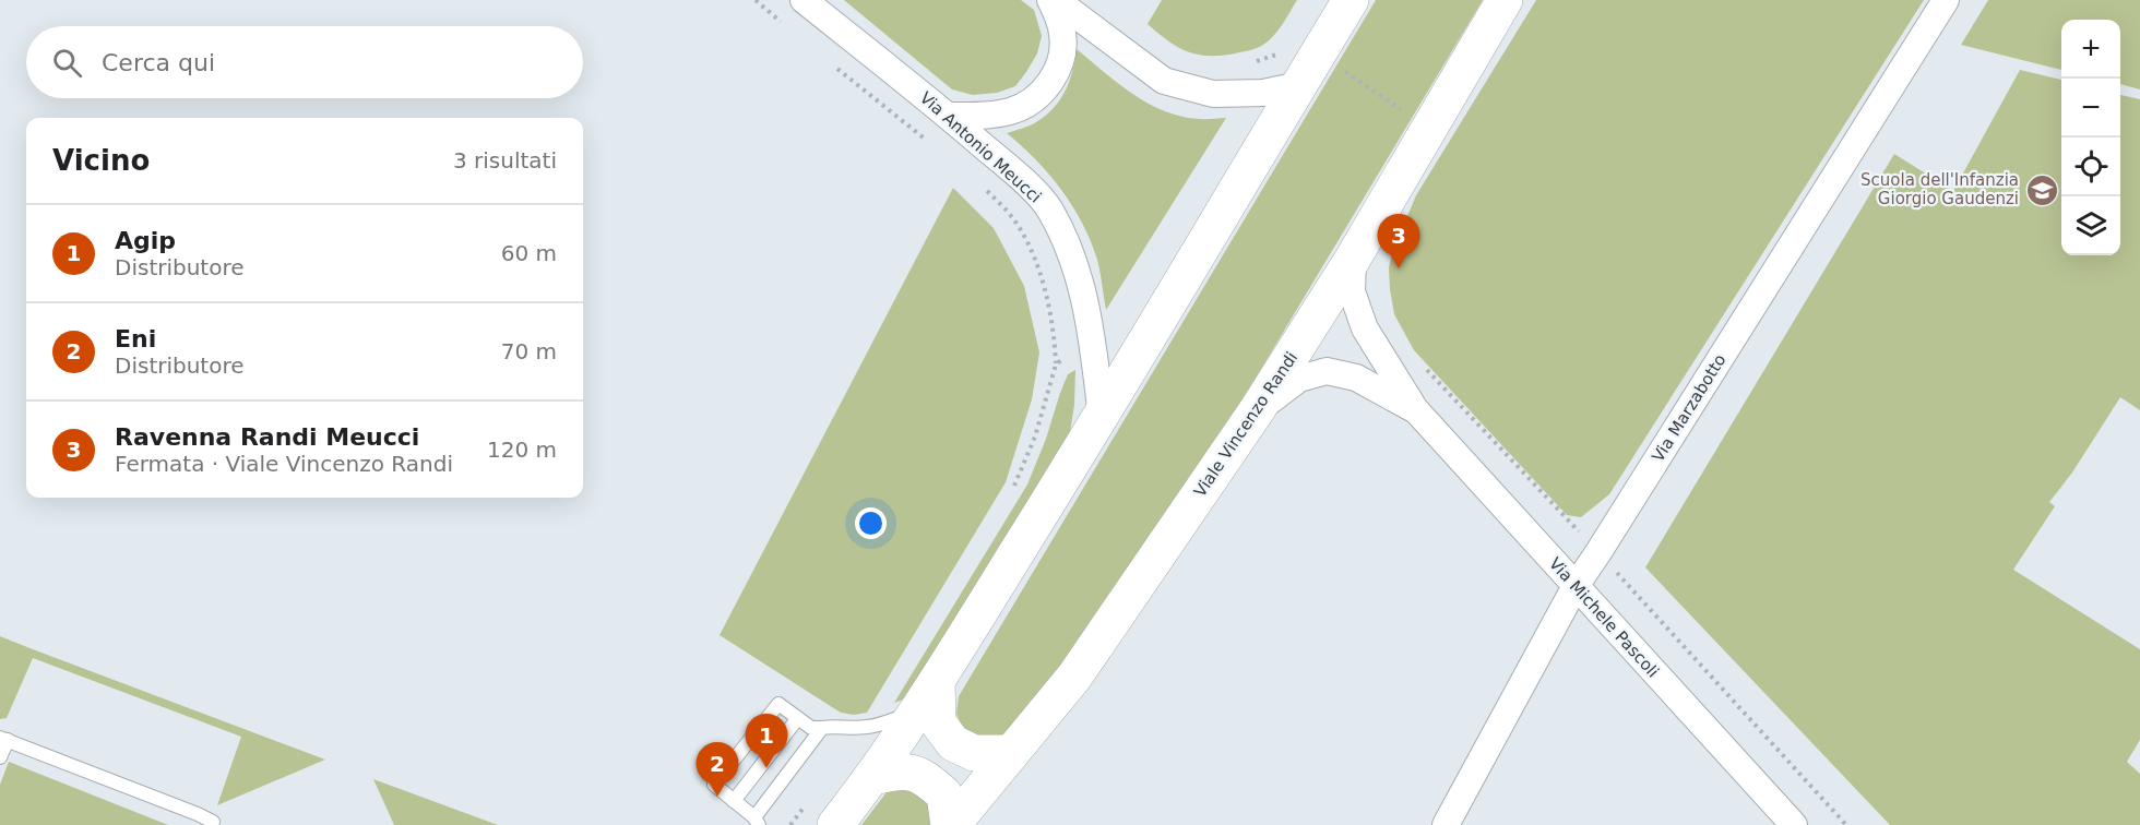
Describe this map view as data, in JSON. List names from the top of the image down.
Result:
{
  "streets": {
    "street": [
      "Via Antonio Meucci",
      "Via Marzabotto",
      "Viale Vincenzo Randi",
      "Via Michele Pascoli"
    ]
  },
  "crossings": [
    ["Via Marzabotto", "Via Michele Pascoli"],
    ["Viale Vincenzo Randi", "Via Michele Pascoli"]
  ],
  "places": {
    "school or university": ["Scuola dell'Infanzia Giorgio Gaudenzi"]
  },
  "page": {
    "map_buttons": ["+", "−"],
    "search": "Cerca qui",
    "heading": ["Vicino", "3 risultati"],
    "list": [
      {
        "mark": "1",
        "name": "Agip",
        "note": "Distributore",
        "value": "60 m"
      },
      {
        "mark": "2",
        "name": "Eni",
        "note": "Distributore",
        "value": "70 m"
      },
      {
        "mark": "3",
        "name": "Ravenna Randi Meucci",
        "note": "Fermata · Viale Vincenzo Randi",
        "value": "120 m"
      }
    ],
    "pins": ["3", "1", "2"]
  }
}
